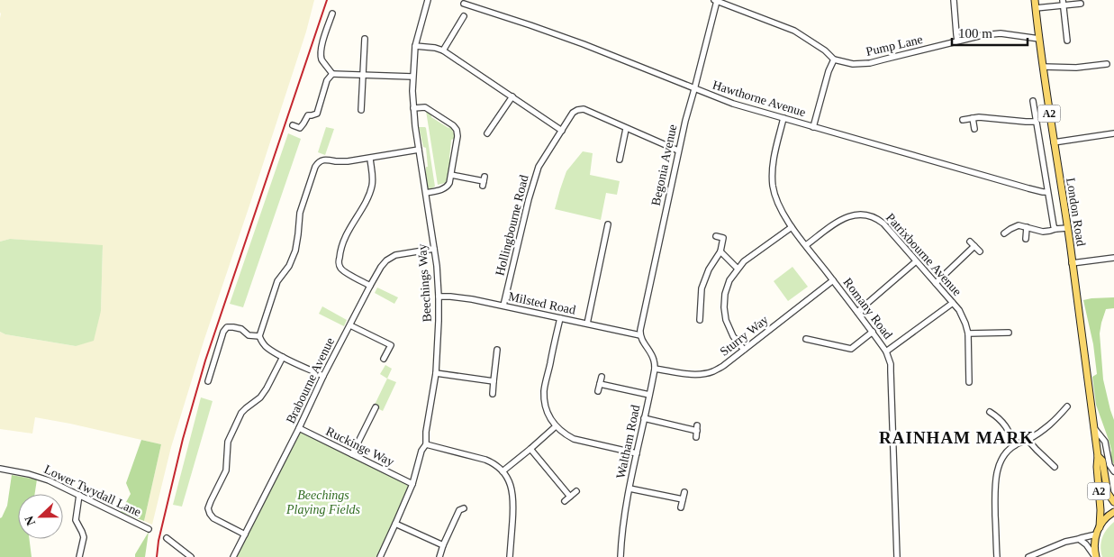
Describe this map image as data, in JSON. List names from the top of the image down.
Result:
{
  "streets": {
    "main road": ["A2", "London Road"],
    "street": [
      "Pump Lane",
      "Hawthorne Avenue",
      "Begonia Avenue",
      "Hollingbourne Road",
      "Patrixbourne Avenue",
      "Beechings Way",
      "Milsted Road",
      "Romany Road",
      "Sturry Way",
      "Brabourne Avenue",
      "Waltham Road",
      "Ruckinge Way",
      "Lower Twydall Lane"
    ]
  },
  "crossings": [
    ["Pump Lane", "Begonia Avenue"],
    ["Pump Lane", "London Road"],
    ["Hawthorne Avenue", "Begonia Avenue"],
    ["Hawthorne Avenue", "Romany Road"],
    ["Begonia Avenue", "Hollingbourne Road"],
    ["Begonia Avenue", "Milsted Road"],
    ["Hollingbourne Road", "Milsted Road"],
    ["Patrixbourne Avenue", "Romany Road"],
    ["Beechings Way", "Milsted Road"],
    ["Beechings Way", "Brabourne Avenue"],
    ["Beechings Way", "Ruckinge Way"],
    ["Romany Road", "Sturry Way"],
    ["Sturry Way", "Waltham Road"],
    ["Brabourne Avenue", "Ruckinge Way"]
  ],
  "districts": ["RAINHAM MARK"],
  "parks": ["Beechings Playing Fields"],
  "scale_bar": "100 m",
  "north": "left"
}
